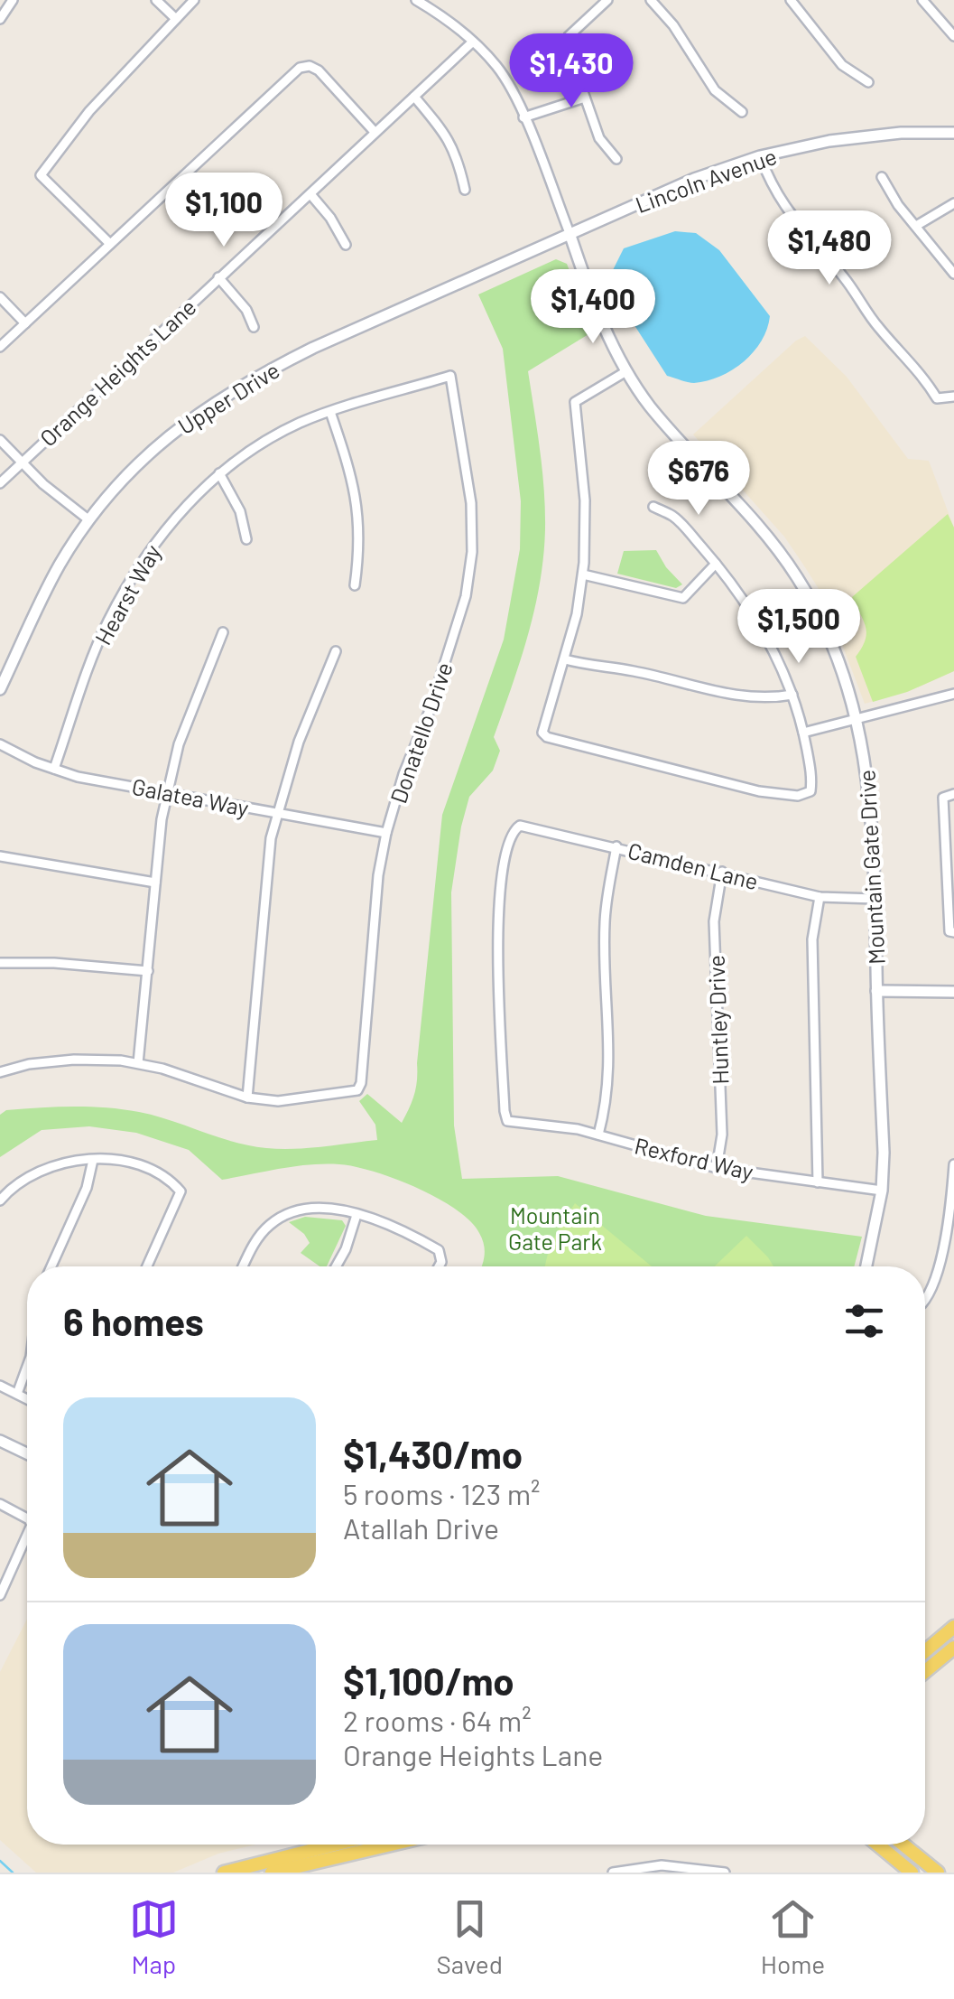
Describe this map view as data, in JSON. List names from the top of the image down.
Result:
{
  "streets": {
    "main road": ["Lincoln Avenue", "Upper Drive", "Mountain Gate Drive"],
    "street": [
      "Orange Heights Lane",
      "Hearst Way",
      "Donatello Drive",
      "Galatea Way",
      "Camden Lane",
      "Huntley Drive",
      "Rexford Way"
    ]
  },
  "crossings": [
    ["Lincoln Avenue", "Upper Drive"],
    ["Lincoln Avenue", "Mountain Gate Drive"],
    ["Orange Heights Lane", "Mountain Gate Drive"],
    ["Upper Drive", "Mountain Gate Drive"],
    ["Hearst Way", "Donatello Drive"],
    ["Hearst Way", "Galatea Way"],
    ["Donatello Drive", "Galatea Way"],
    ["Camden Lane", "Mountain Gate Drive"],
    ["Camden Lane", "Huntley Drive"],
    ["Camden Lane", "Rexford Way"],
    ["Mountain Gate Drive", "Rexford Way"],
    ["Huntley Drive", "Rexford Way"]
  ],
  "parks": ["Mountain Gate Park"],
  "page": {
    "price": [
      "$1,430",
      "$1,100",
      "$1,480",
      "$1,400",
      "$676",
      "$1,500"
    ],
    "heading": "6 homes",
    "list": [
      {
        "name": "$1,430/mo",
        "note": "5 rooms · 123 m² · Atallah Drive"
      },
      {
        "name": "$1,100/mo",
        "note": "2 rooms · 64 m² · Orange Heights Lane"
      }
    ],
    "tabs": ["Map", "Saved", "Home"]
  }
}
